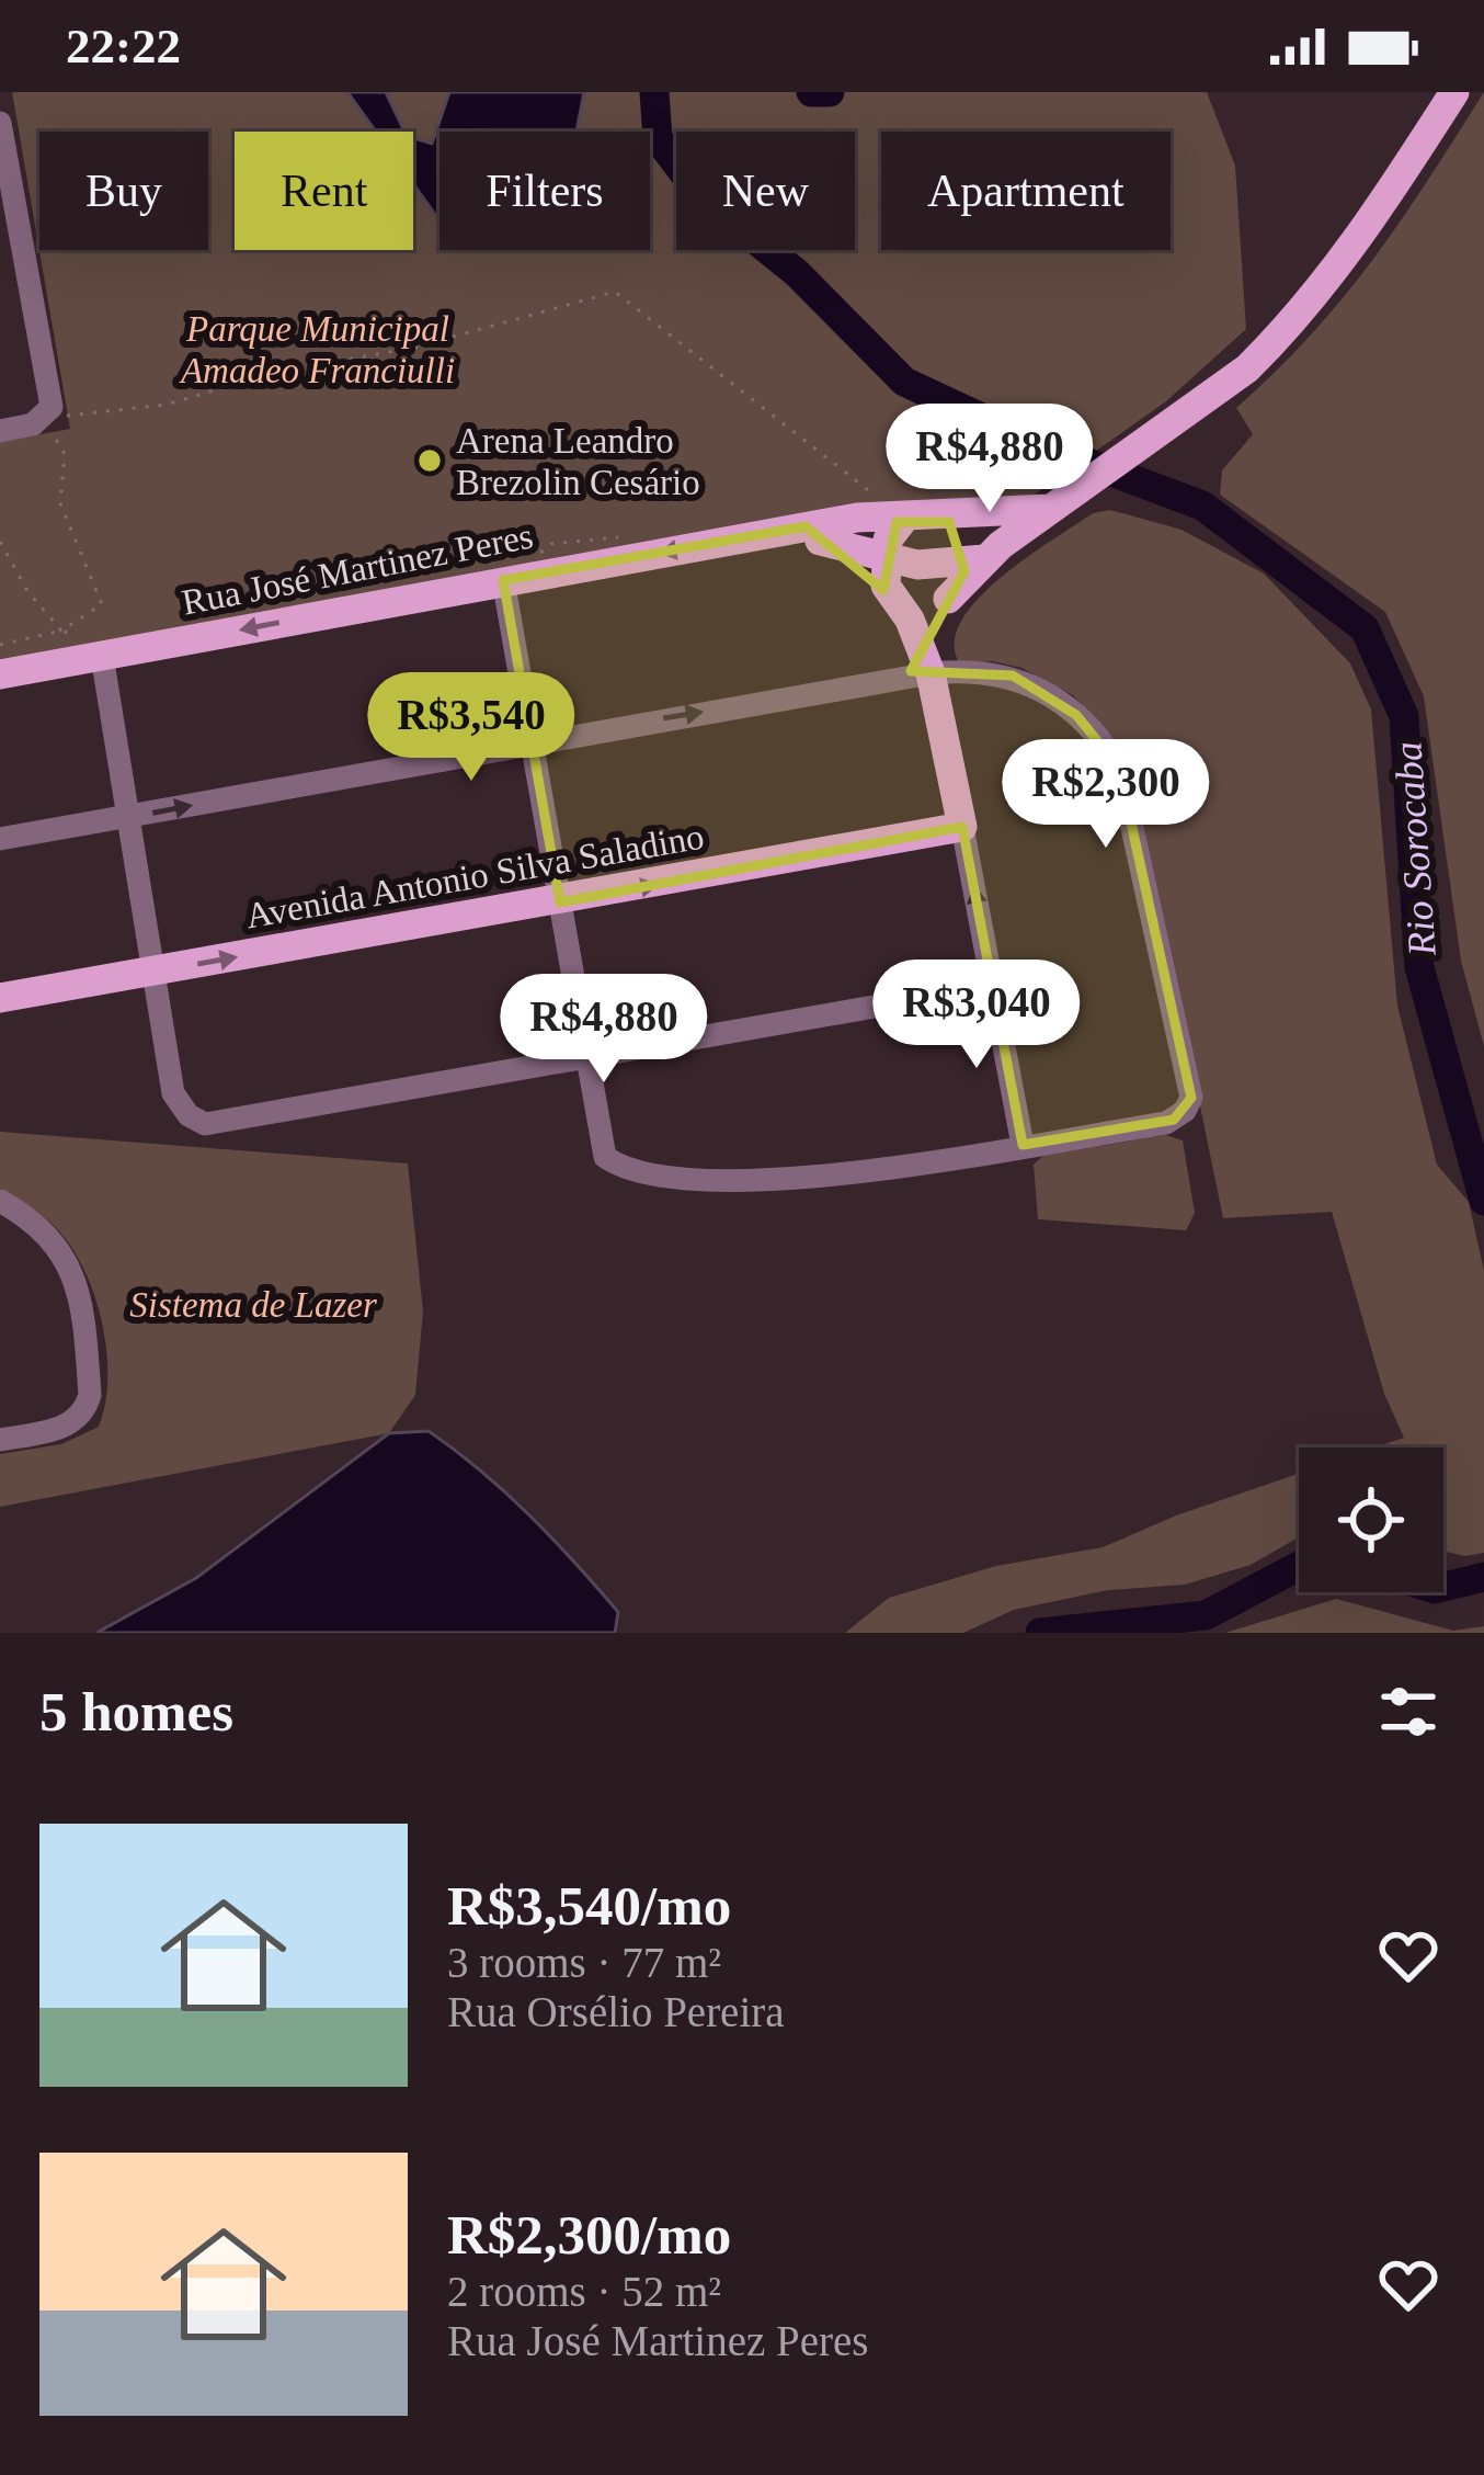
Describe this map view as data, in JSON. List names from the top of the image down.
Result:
{
  "streets": {
    "main road": ["Rua José Martinez Peres", "Avenida Antonio Silva Saladino"]
  },
  "one_way": ["Rua José Martinez Peres", "Avenida Antonio Silva Saladino"],
  "water": ["Rio Sorocaba"],
  "parks": ["Parque Municipal Amadeo Franciulli", "Sistema de Lazer"],
  "places": ["Arena Leandro Brezolin Cesário"],
  "page": {
    "status": "22:22",
    "chip": [
      "Buy",
      "Rent",
      "Filters",
      "New",
      "Apartment"
    ],
    "price": [
      "R$4,880",
      "R$3,540",
      "R$2,300",
      "R$3,040",
      "R$4,880"
    ],
    "heading": "5 homes",
    "list": [
      {
        "name": "R$3,540/mo",
        "note": "3 rooms · 77 m² · Rua Orsélio Pereira"
      },
      {
        "name": "R$2,300/mo",
        "note": "2 rooms · 52 m² · Rua José Martinez Peres"
      }
    ]
  }
}
